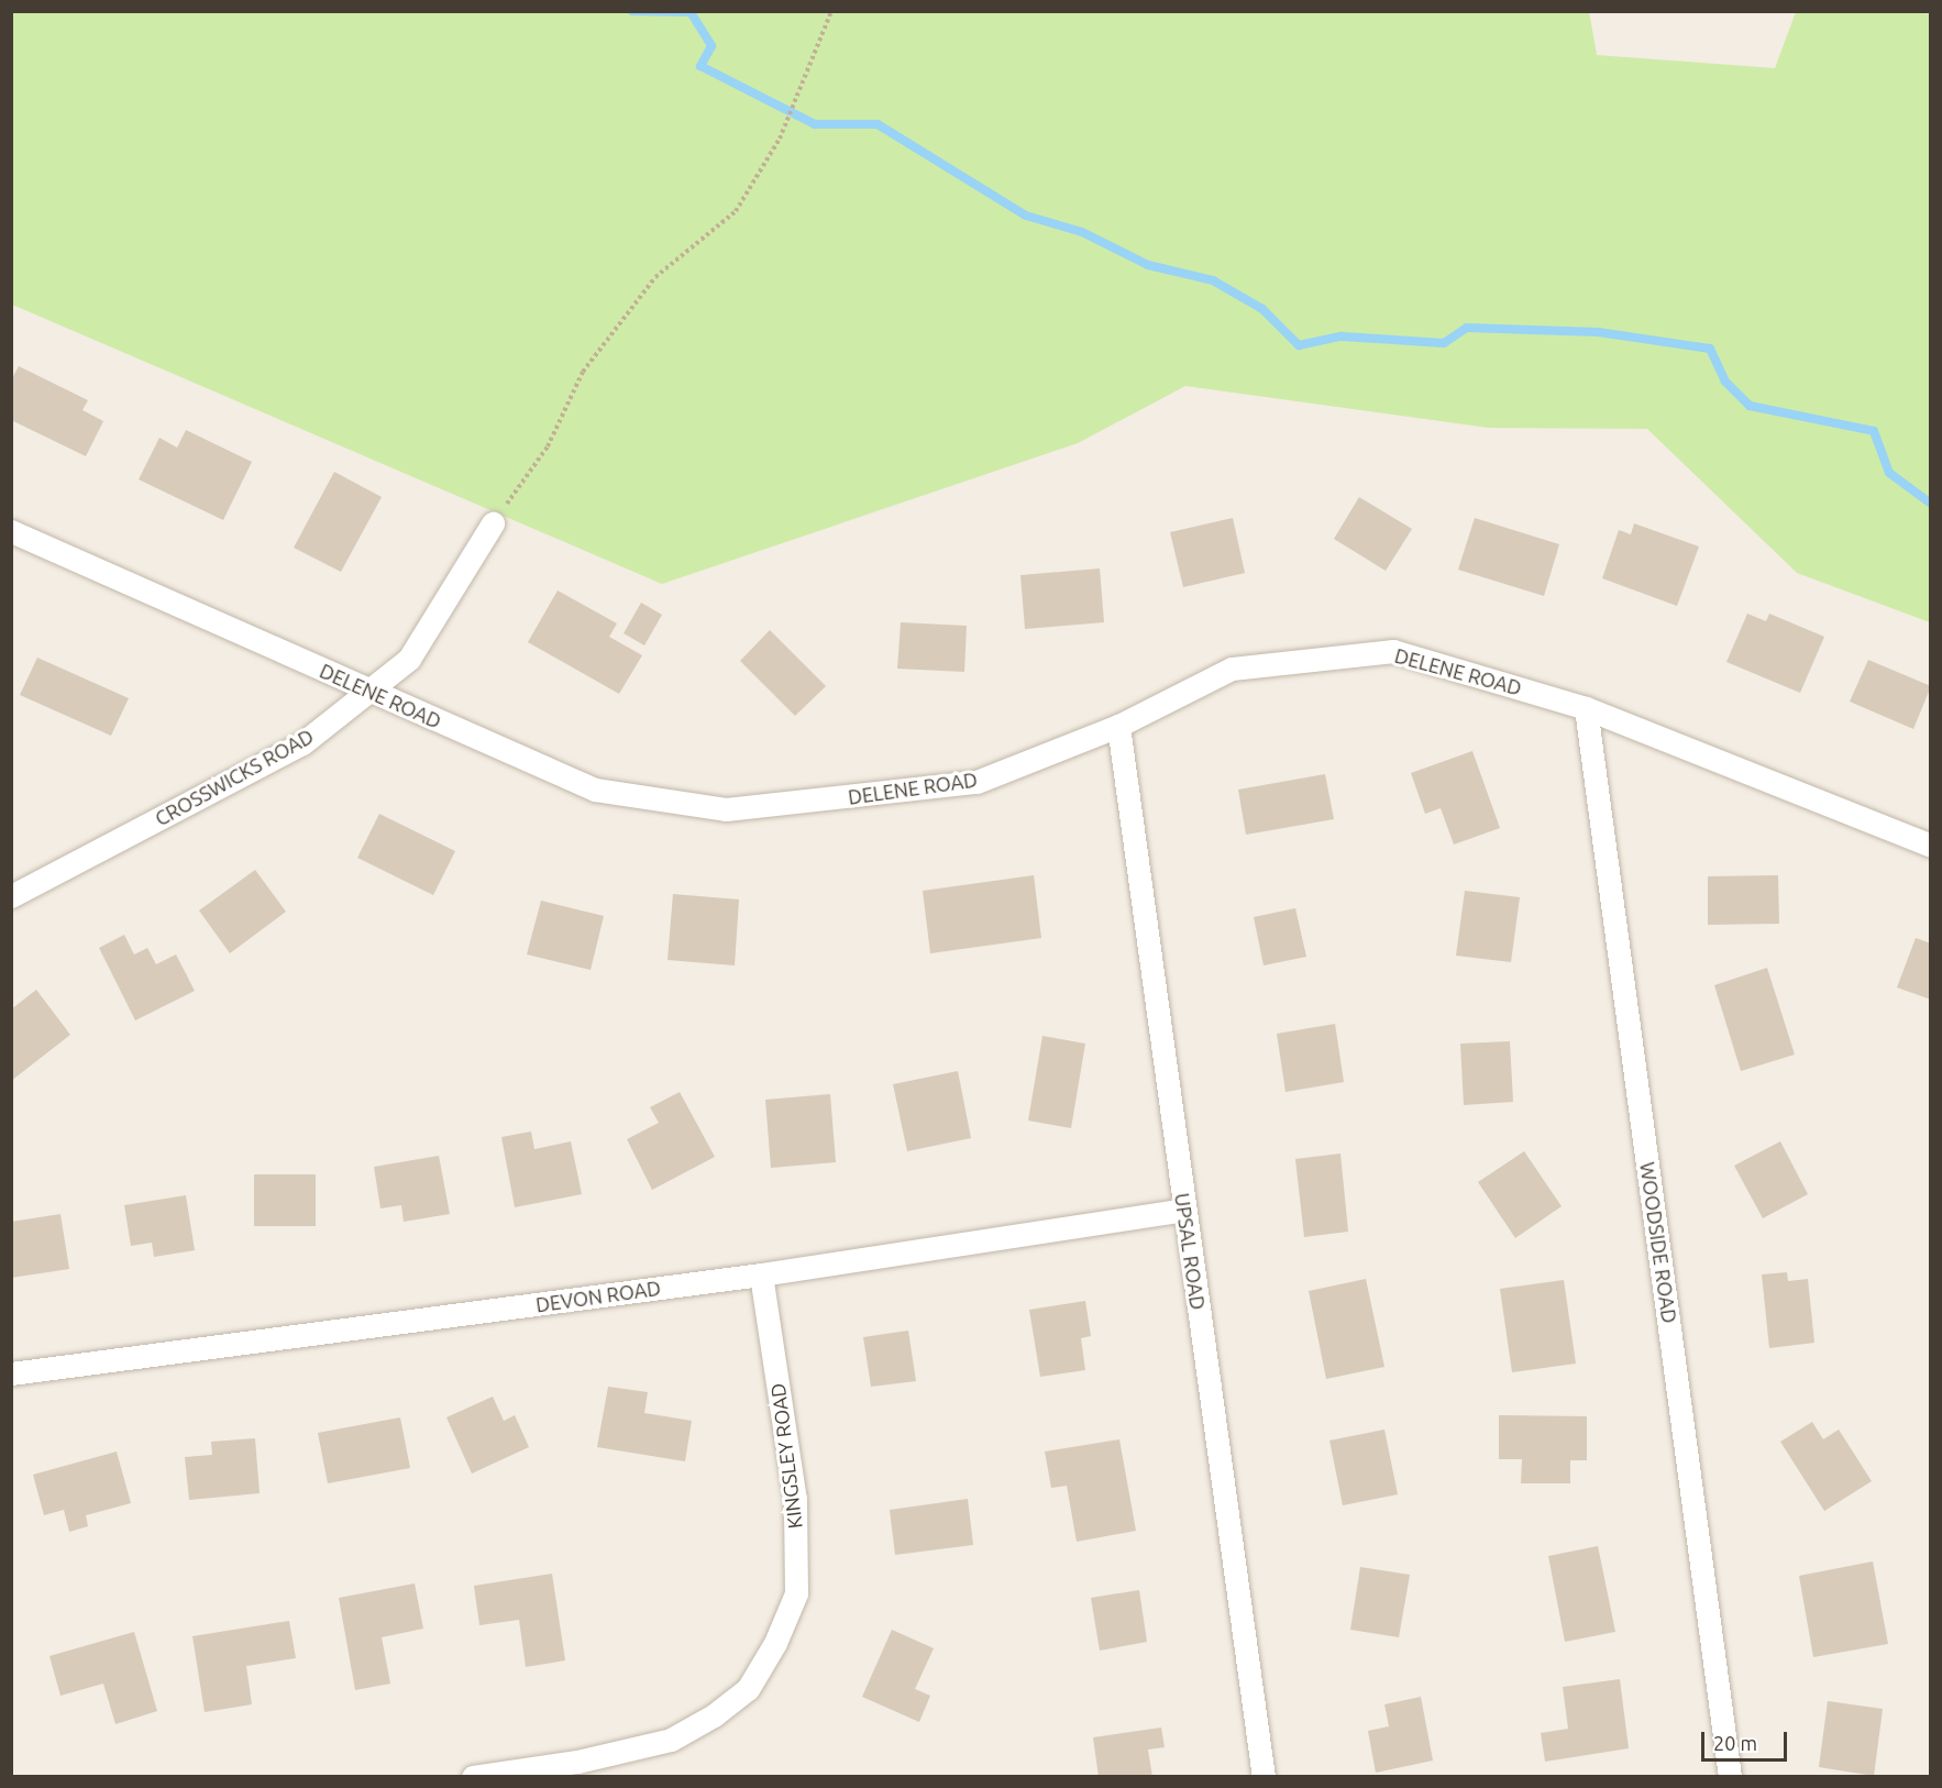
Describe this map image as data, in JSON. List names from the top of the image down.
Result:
{
  "streets": {
    "street": [
      "DELENE ROAD",
      "CROSSWICKS ROAD",
      "WOODSIDE ROAD",
      "UPSAL ROAD",
      "DEVON ROAD",
      "KINGSLEY ROAD"
    ]
  },
  "crossings": [
    ["DELENE ROAD", "CROSSWICKS ROAD"],
    ["DELENE ROAD", "WOODSIDE ROAD"],
    ["DELENE ROAD", "UPSAL ROAD"],
    ["UPSAL ROAD", "DEVON ROAD"],
    ["DEVON ROAD", "KINGSLEY ROAD"]
  ],
  "scale_bar": "20 m"
}
